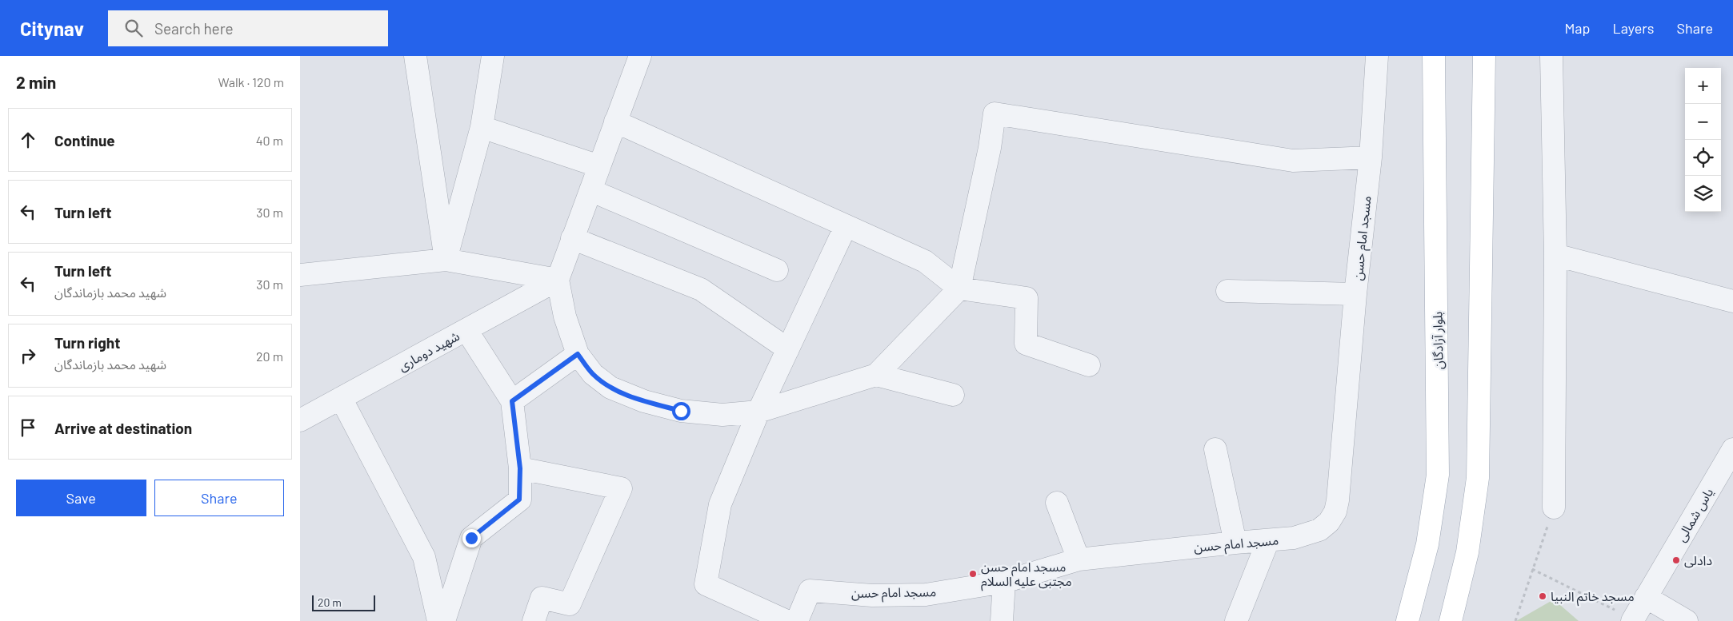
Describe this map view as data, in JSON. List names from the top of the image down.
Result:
{
  "streets": {
    "main road": ["بلوار آزادگان"],
    "street": ["مسجد امام حسن", "شهید دوماری", "یاس شمالی"]
  },
  "places": ["دادلی", "مسجد امام حسن مجتبی علیه السلام", "مسجد خاتم النبیا"],
  "scale_bar": "20 m",
  "page": {
    "header": "Citynav",
    "search": "Search here",
    "nav": ["Map", "Layers", "Share"],
    "heading": ["2 min", "Walk · 120 m"],
    "map_buttons": ["+", "−"],
    "list": [
      ["Continue", "40 m"],
      ["Turn left", "30 m"],
      ["Turn left", "شهید محمد بازماندگان", "30 m"],
      ["Turn right", "شهید محمد بازماندگان", "20 m"],
      "Arrive at destination"
    ],
    "buttons": ["Save", "Share"],
    "scale": "20 m"
  }
}
